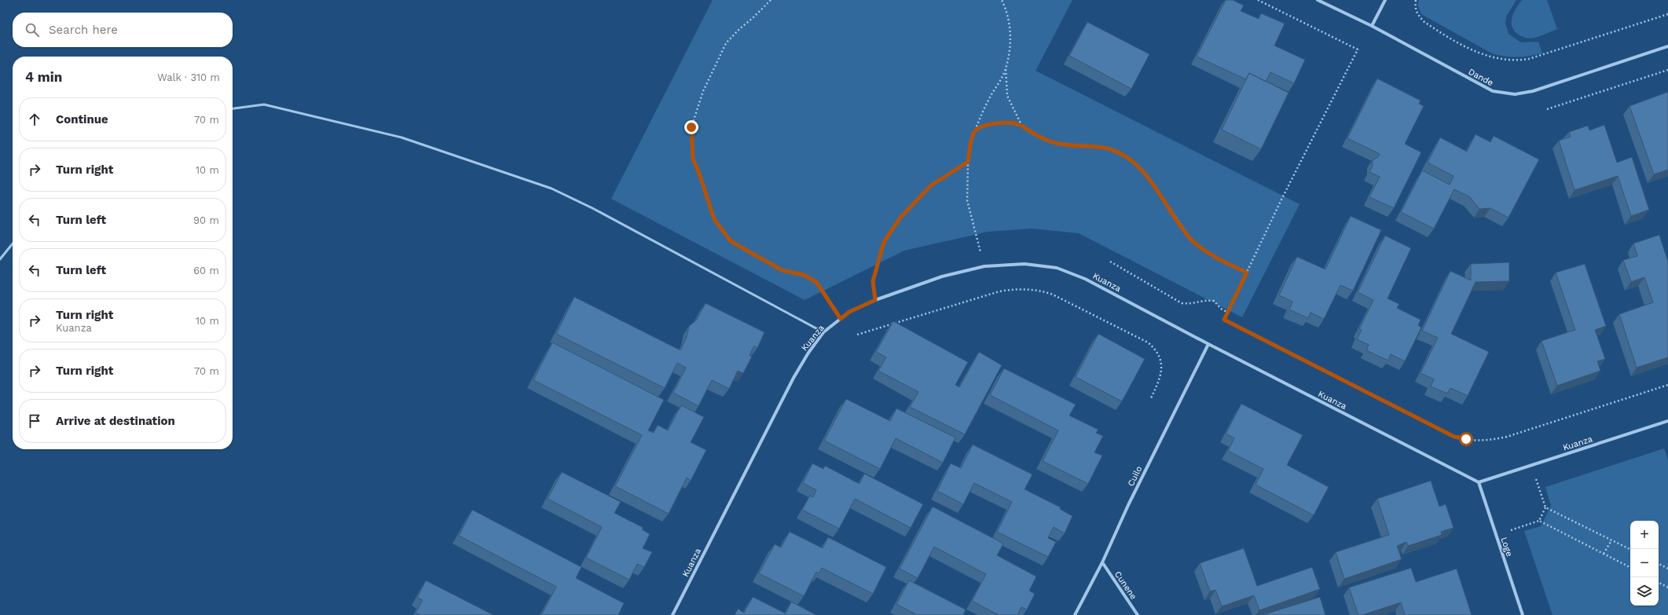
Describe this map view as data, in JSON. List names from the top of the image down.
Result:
{
  "streets": {
    "street": [
      "Dande",
      "Kuanza",
      "Cuilo",
      "Loge",
      "Cunene"
    ]
  },
  "crossings": [
    ["Kuanza", "Cuilo"],
    ["Kuanza", "Loge"],
    ["Cuilo", "Cunene"]
  ],
  "page": {
    "search": "Search here",
    "heading": ["4 min", "Walk · 310 m"],
    "list": [
      ["Continue", "70 m"],
      ["Turn right", "10 m"],
      ["Turn left", "90 m"],
      ["Turn left", "60 m"],
      ["Turn right", "Kuanza", "10 m"],
      ["Turn right", "70 m"],
      "Arrive at destination"
    ],
    "map_buttons": ["+", "−"]
  }
}
